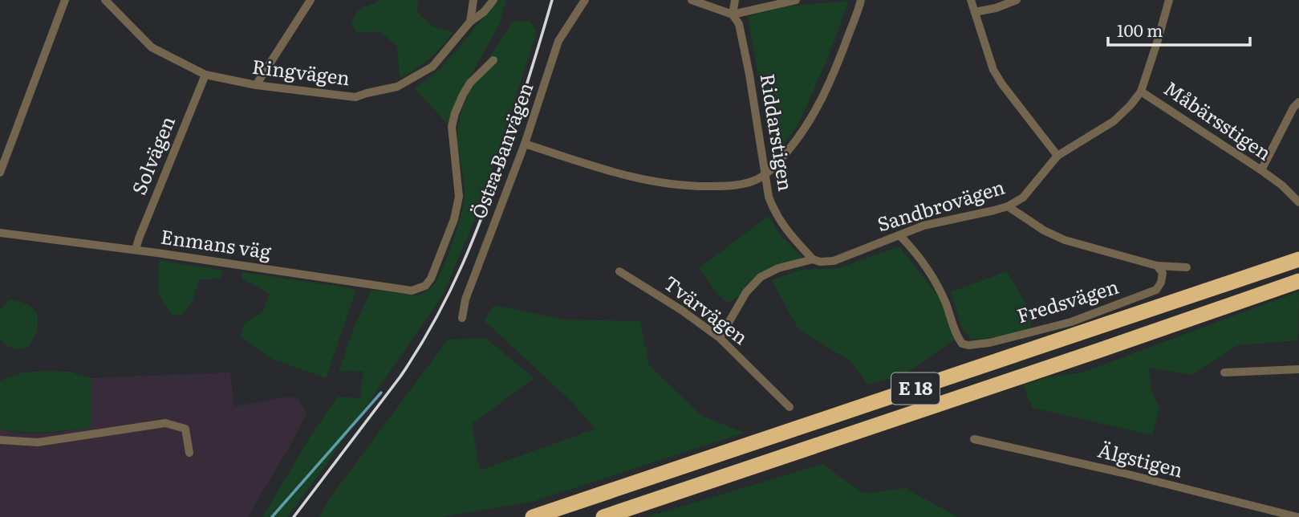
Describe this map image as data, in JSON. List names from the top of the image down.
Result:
{
  "streets": {
    "highway": ["E 18"],
    "street": [
      "Ringvägen",
      "Måbärsstigen",
      "Riddarstigen",
      "Östra Banvägen",
      "Solvägen",
      "Sandbrovägen",
      "Enmans väg",
      "Fredsvägen",
      "Tvärvägen",
      "Älgstigen"
    ]
  },
  "crossings": [
    ["Ringvägen", "Solvägen"],
    ["Måbärsstigen", "Sandbrovägen"],
    ["Riddarstigen", "Sandbrovägen"],
    ["Solvägen", "Enmans väg"],
    ["Sandbrovägen", "Fredsvägen"],
    ["Sandbrovägen", "Tvärvägen"]
  ],
  "scale_bar": "100 m"
}
